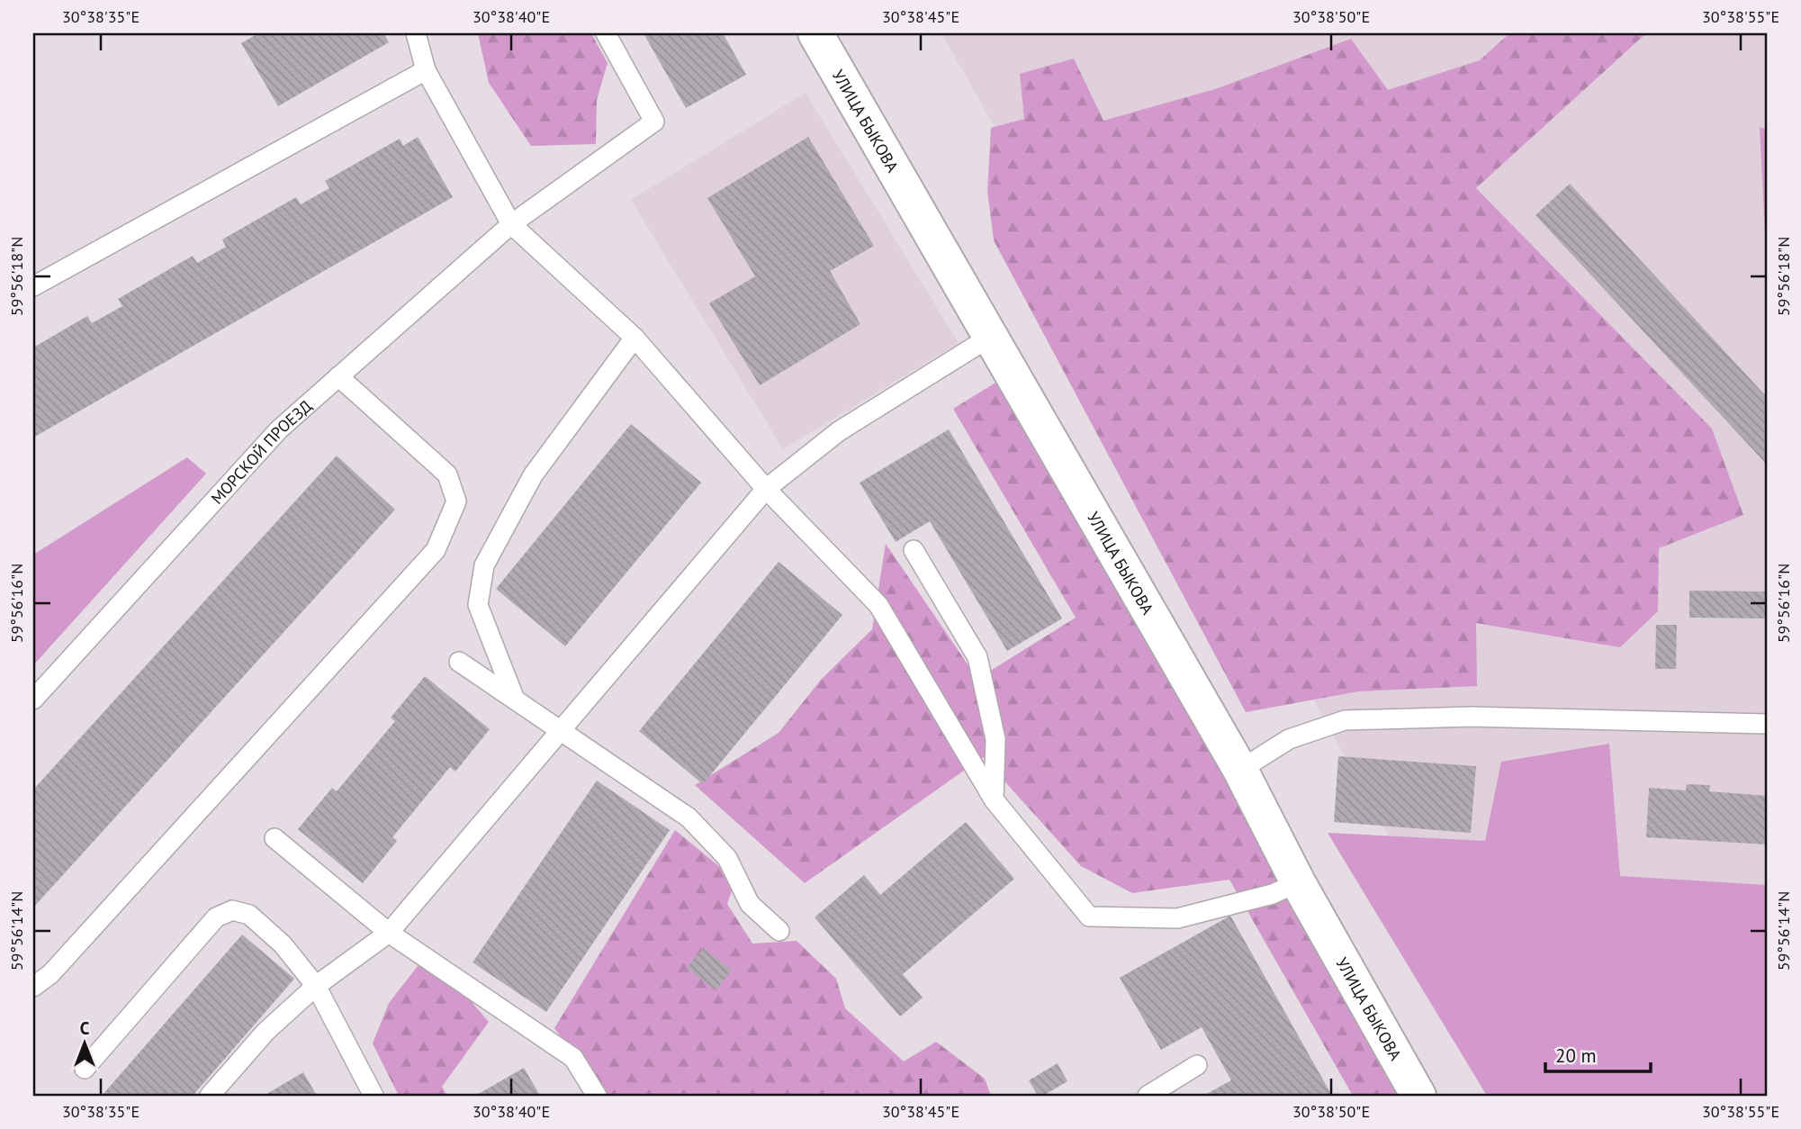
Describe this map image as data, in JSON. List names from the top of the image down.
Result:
{
  "streets": {
    "street": ["УЛИЦА БЫКОВА"],
    "lane": ["МОРСКОЙ ПРОЕЗД"]
  },
  "scale_bar": "20 m",
  "north": "top",
  "coordinates": [
    "30°38'35\"E",
    "30°38'40\"E",
    "30°38'45\"E",
    "30°38'50\"E",
    "30°38'55\"E",
    "59°56'18\"N",
    "59°56'16\"N",
    "59°56'14\"N"
  ]
}
